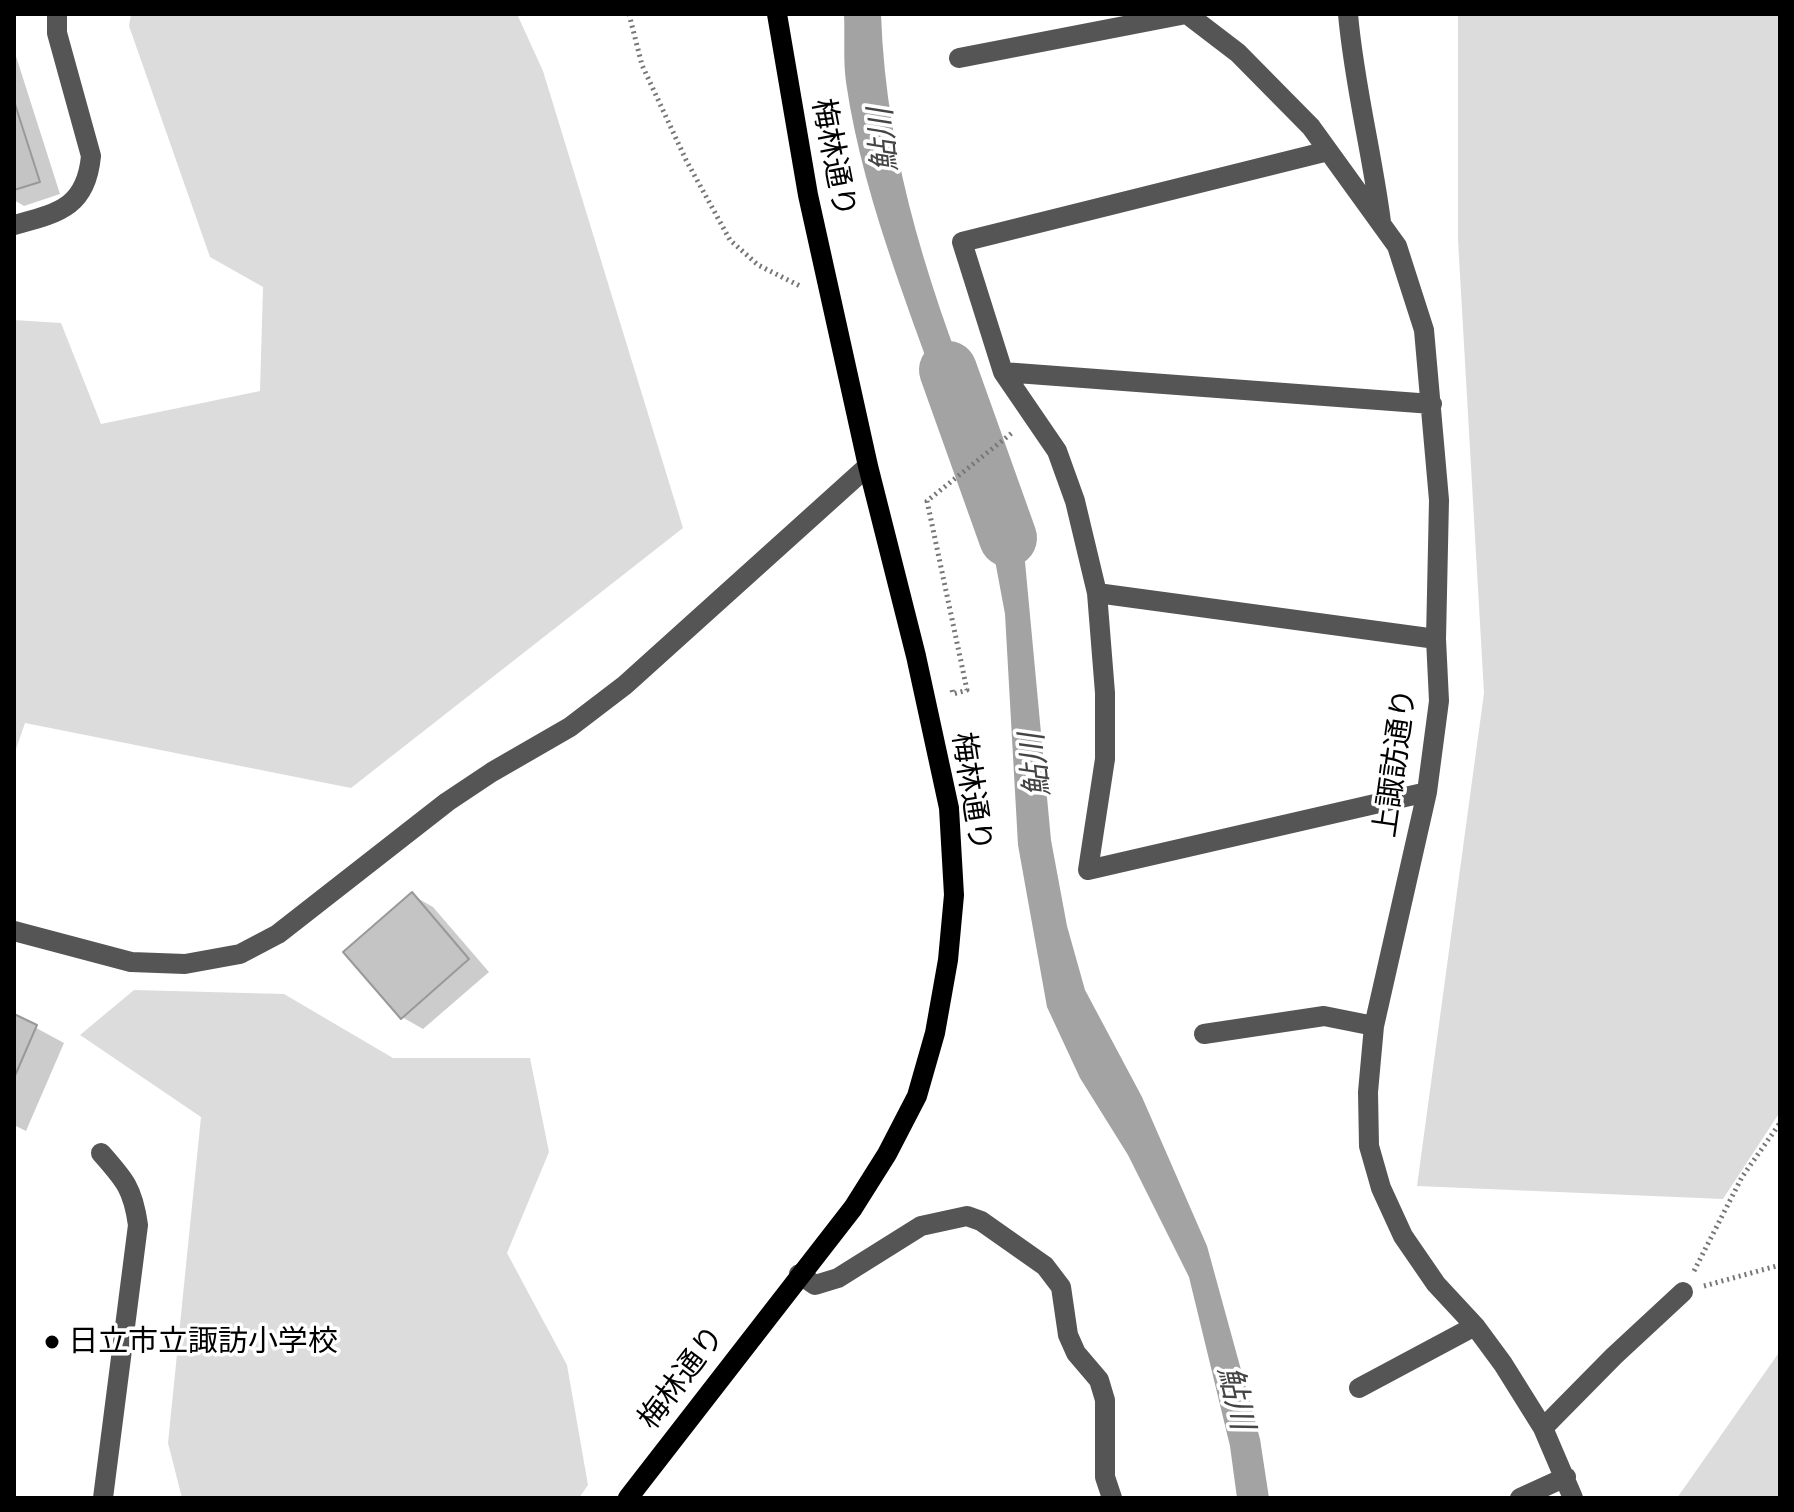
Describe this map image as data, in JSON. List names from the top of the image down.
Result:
{
  "streets": {
    "main road": ["梅林通り"],
    "street": ["上諏訪通り"]
  },
  "water": ["鮎川"],
  "places": ["日立市立諏訪小学校"]
}
